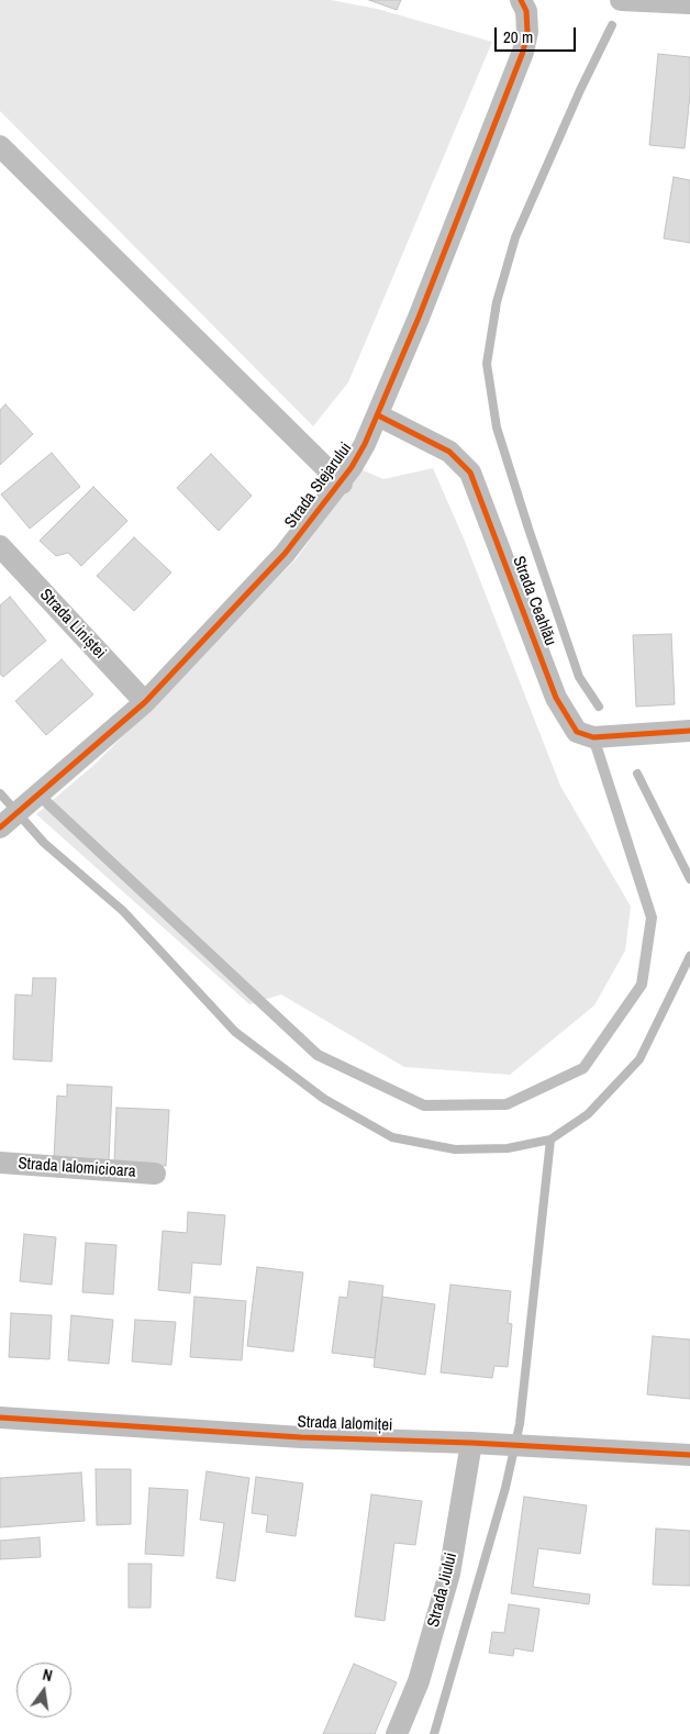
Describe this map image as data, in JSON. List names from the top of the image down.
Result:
{
  "streets": {
    "street": [
      "Strada Stejarului",
      "Strada Ceahlău",
      "Strada Liniștei",
      "Strada Ialomicioara",
      "Strada Ialomiței",
      "Strada Jiului"
    ]
  },
  "crossings": [
    ["Strada Stejarului", "Strada Ceahlău"],
    ["Strada Stejarului", "Strada Liniștei"],
    ["Strada Ialomiței", "Strada Jiului"]
  ],
  "scale_bar": "20 m",
  "north": "top"
}
